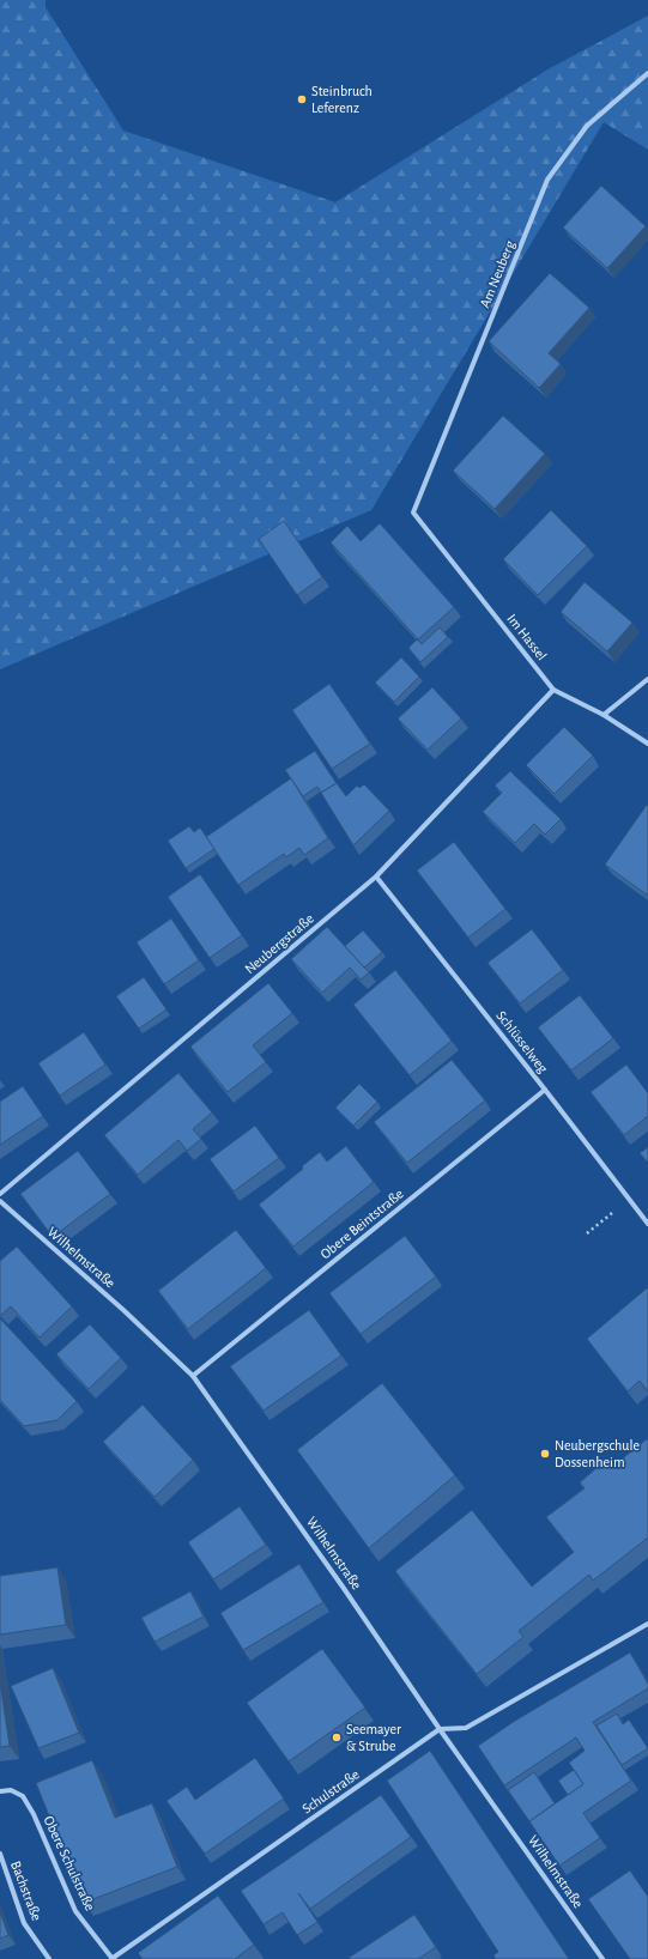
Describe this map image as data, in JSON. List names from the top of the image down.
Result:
{
  "streets": {
    "street": [
      "Am Neuberg",
      "Im Hassel",
      "Neubergstraße",
      "Schlüsselweg",
      "Obere Beintstraße",
      "Wilhelmstraße",
      "Schulstraße",
      "Obere Schulstraße",
      "Bachstraße"
    ]
  },
  "crossings": [
    ["Am Neuberg", "Im Hassel"],
    ["Im Hassel", "Neubergstraße"],
    ["Neubergstraße", "Schlüsselweg"],
    ["Schlüsselweg", "Obere Beintstraße"],
    ["Obere Beintstraße", "Wilhelmstraße"],
    ["Wilhelmstraße", "Schulstraße"],
    ["Schulstraße", "Obere Schulstraße"]
  ],
  "places": ["Steinbruch Leferenz", "Neubergschule Dossenheim", "Seemayer & Strube"]
}
